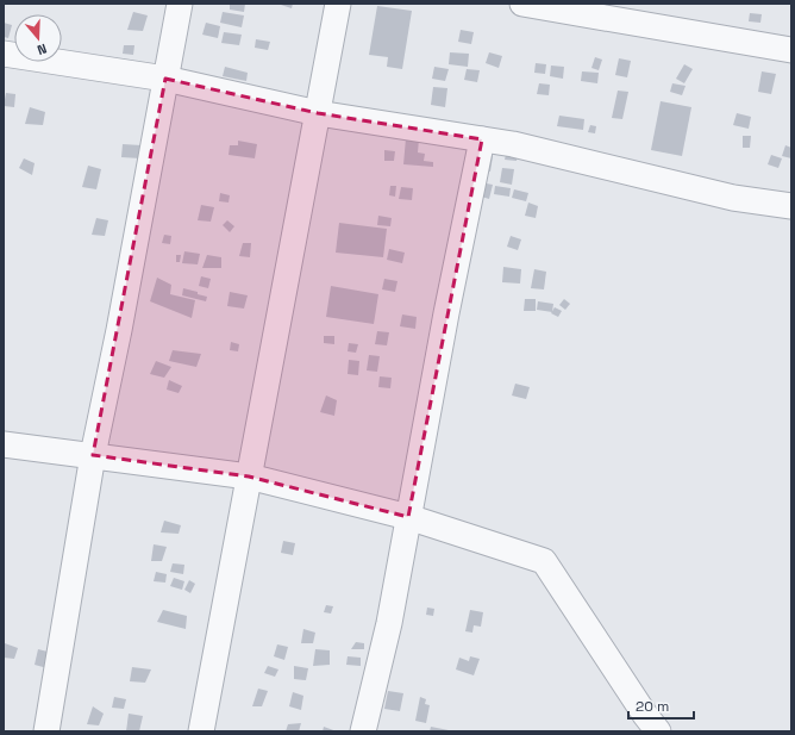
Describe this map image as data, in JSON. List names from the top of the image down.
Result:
{
  "scale_bar": "20 m",
  "north": "bottom"
}
